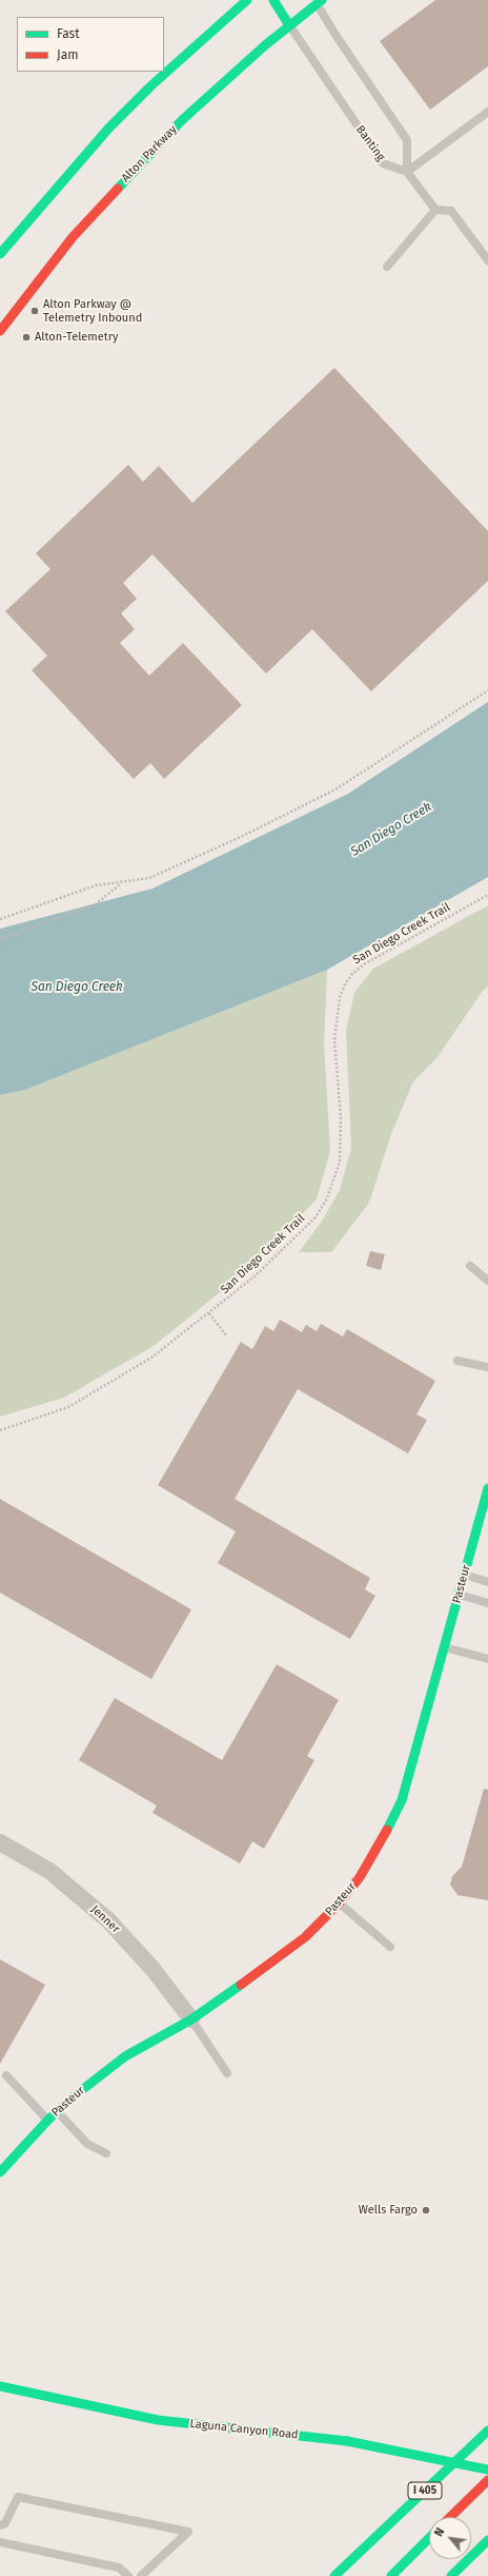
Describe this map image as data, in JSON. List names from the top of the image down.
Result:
{
  "streets": {
    "main road": [
      "Banting",
      "Alton Parkway",
      "Pasteur",
      "Laguna Canyon Road",
      "I 405"
    ],
    "street": ["Jenner"],
    "path": ["San Diego Creek Trail"]
  },
  "crossings": [
    ["Banting", "Alton Parkway"],
    ["Pasteur", "Jenner"]
  ],
  "water": ["San Diego Creek"],
  "places": ["Alton Parkway @ Telemetry Inbound", "Alton-Telemetry", "Wells Fargo"],
  "legend": ["Fast", "Jam"],
  "north": "top left"
}
